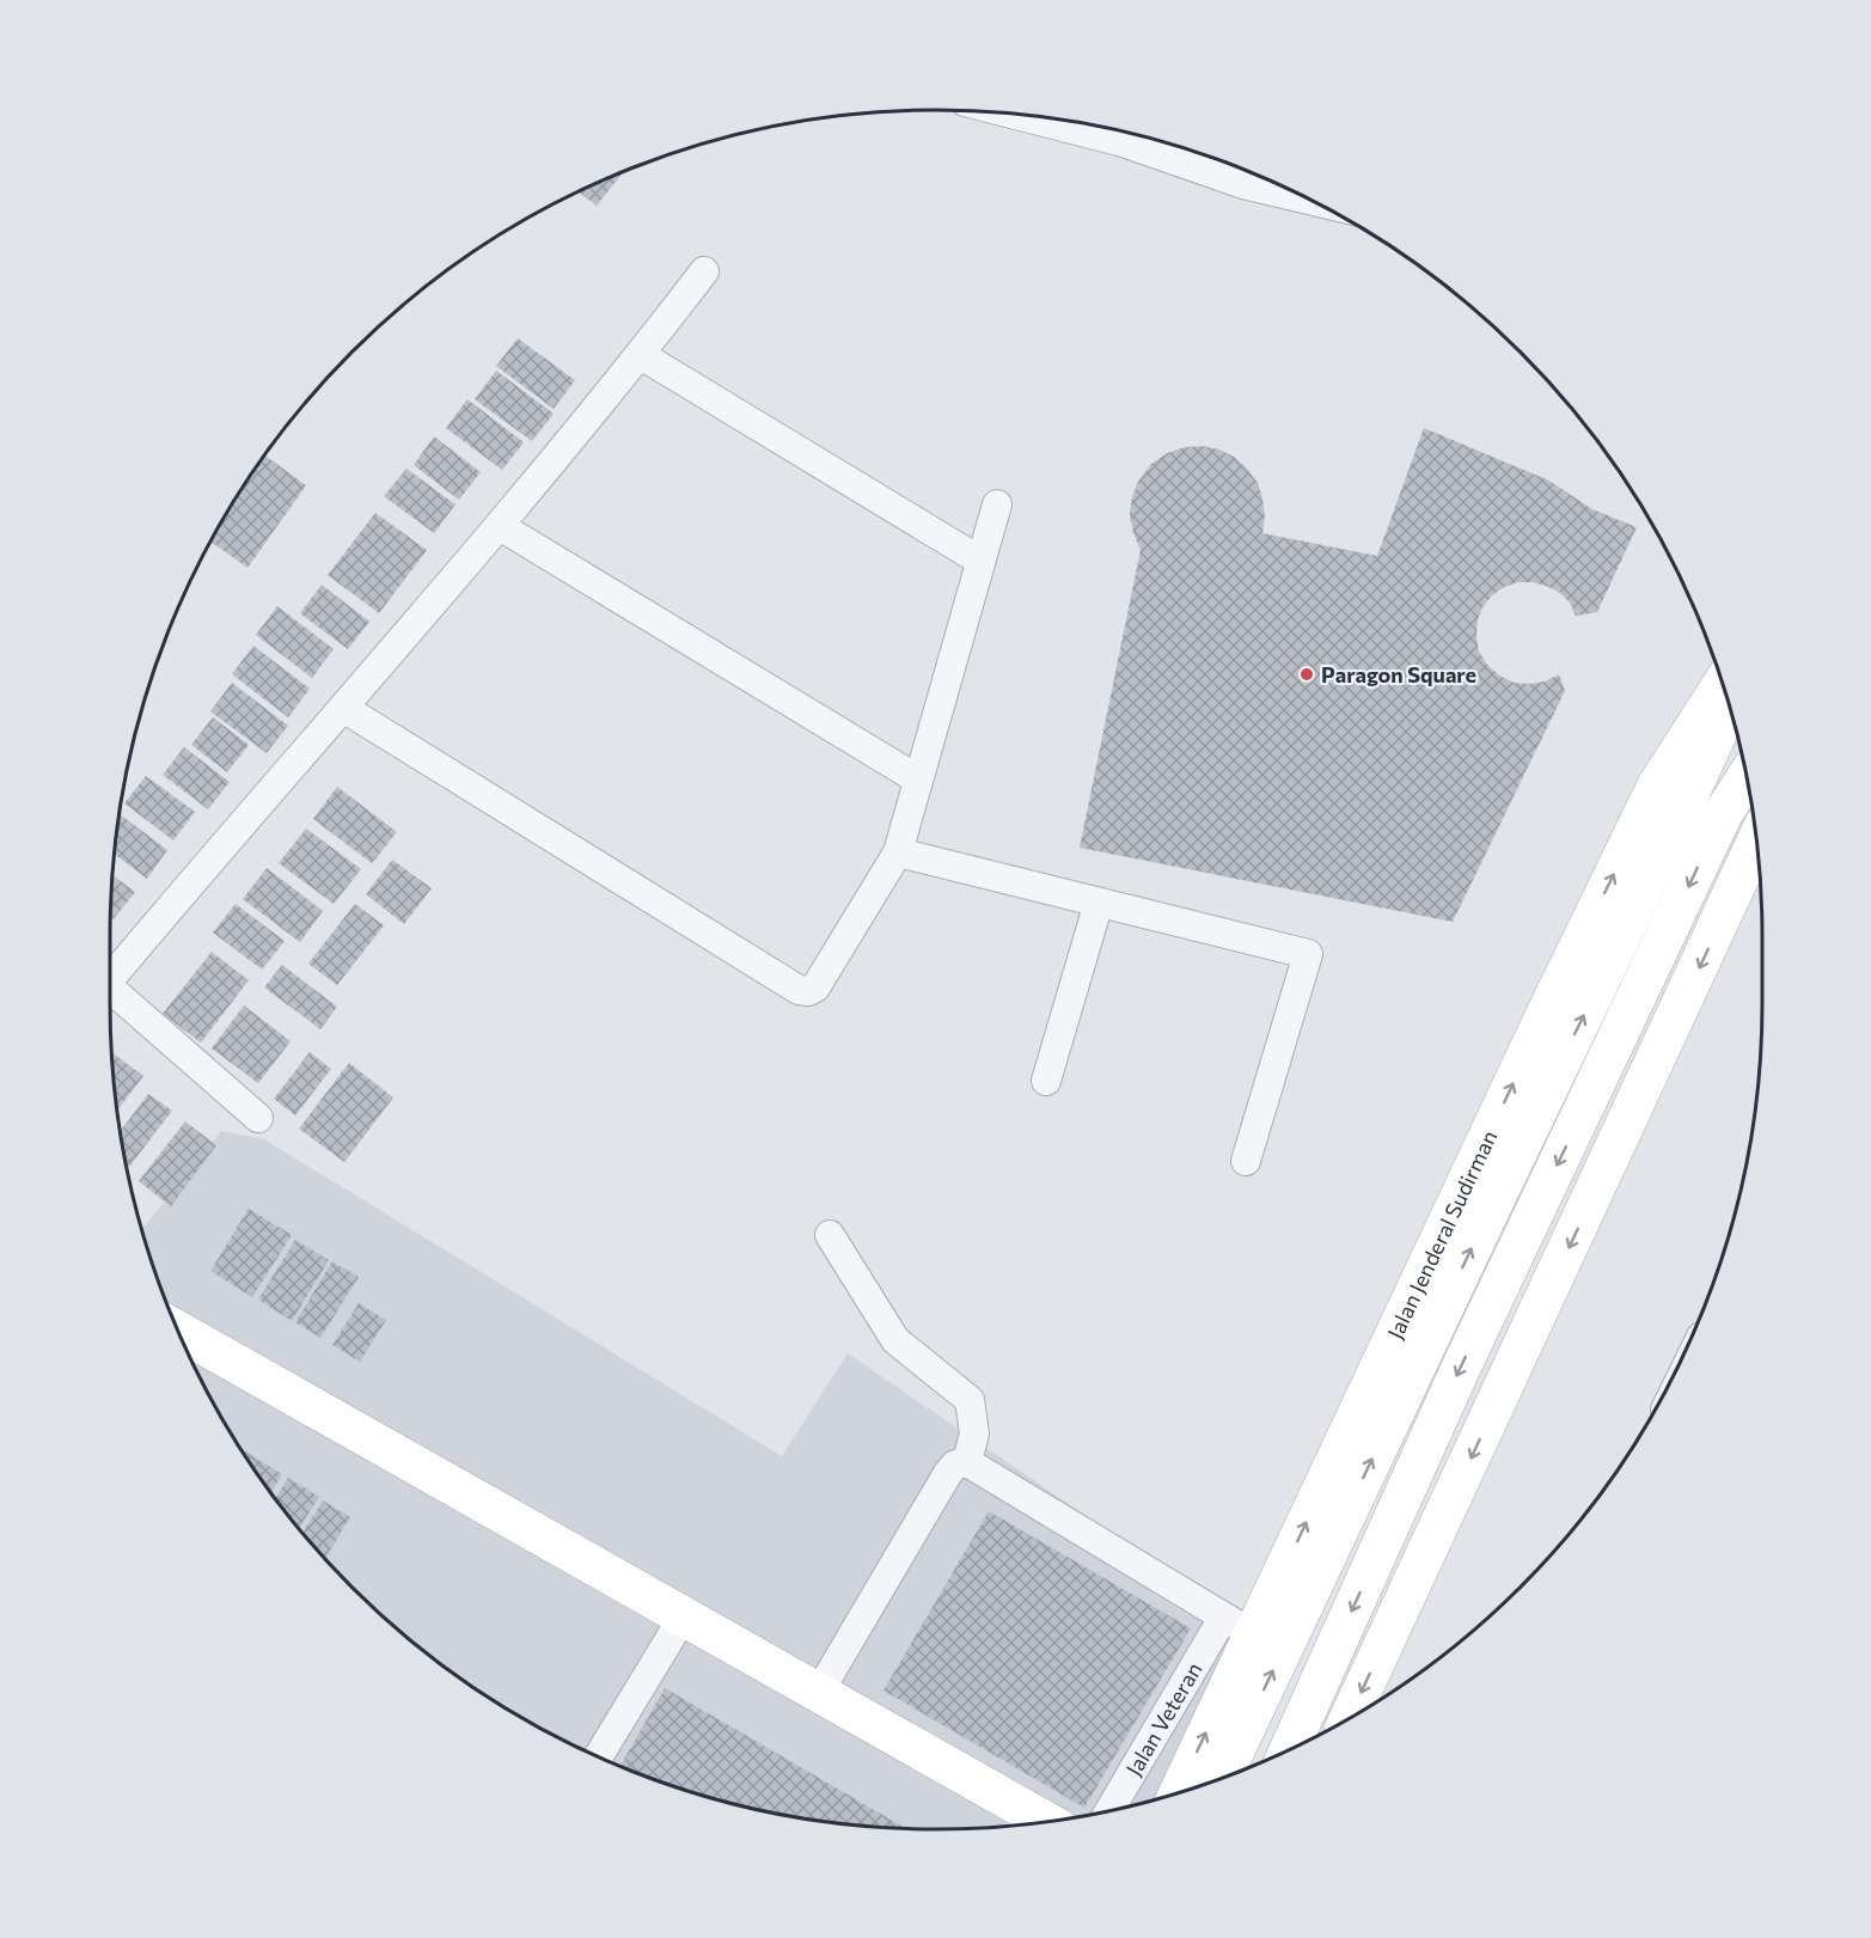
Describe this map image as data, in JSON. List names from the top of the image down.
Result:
{
  "streets": {
    "street": ["Jalan Jenderal Sudirman", "Jalan Veteran"]
  },
  "crossings": [
    ["Jalan Jenderal Sudirman", "Jalan Veteran"]
  ],
  "places": ["Paragon Square"]
}
